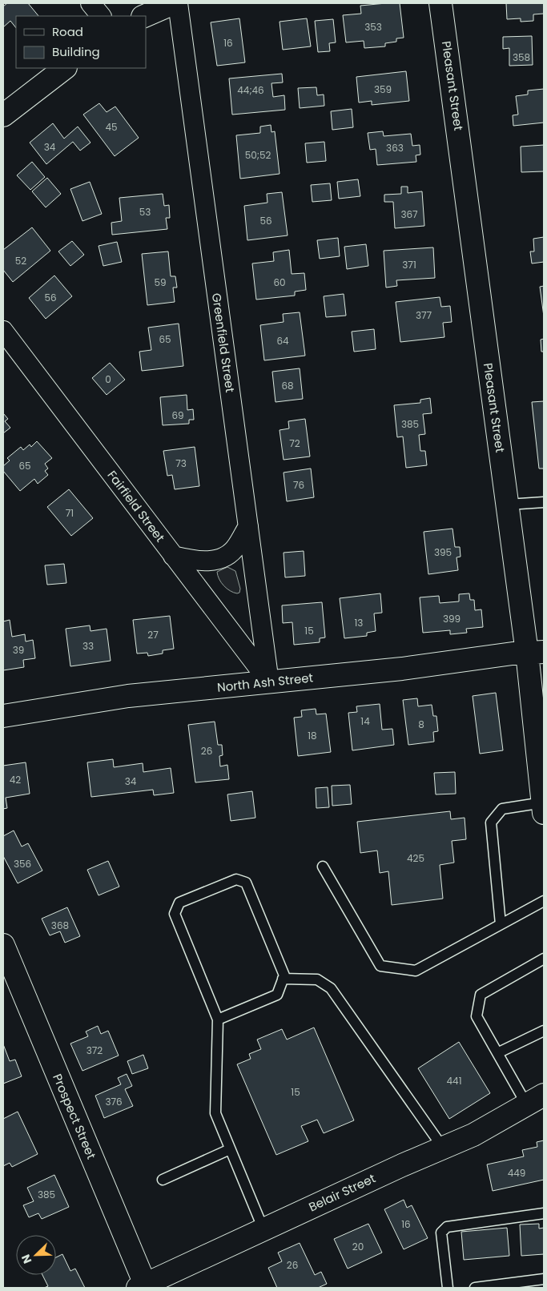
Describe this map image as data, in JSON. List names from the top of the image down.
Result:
{
  "streets": {
    "main road": [
      "Pleasant Street",
      "North Ash Street",
      "Prospect Street",
      "Belair Street"
    ],
    "street": ["Greenfield Street", "Fairfield Street"]
  },
  "crossings": [
    ["Pleasant Street", "North Ash Street"],
    ["Greenfield Street", "Fairfield Street"],
    ["Greenfield Street", "North Ash Street"],
    ["Fairfield Street", "North Ash Street"],
    ["Prospect Street", "Belair Street"]
  ],
  "house_numbers": [
    "353",
    "16",
    "358",
    "359",
    "44;46",
    "45",
    "34",
    "363",
    "50;52",
    "53",
    "367",
    "56",
    "52",
    "371",
    "59",
    "60",
    "56",
    "377",
    "65",
    "64",
    "0",
    "68",
    "69",
    "385",
    "72",
    "73",
    "65",
    "76",
    "71",
    "395",
    "399",
    "13",
    "15",
    "27",
    "33",
    "39",
    "14",
    "8",
    "18",
    "26",
    "42",
    "34",
    "425",
    "356",
    "368",
    "372",
    "441",
    "15",
    "376",
    "449",
    "385",
    "16",
    "20",
    "26"
  ],
  "legend": ["Road", "Building"],
  "north": "bottom left"
}
